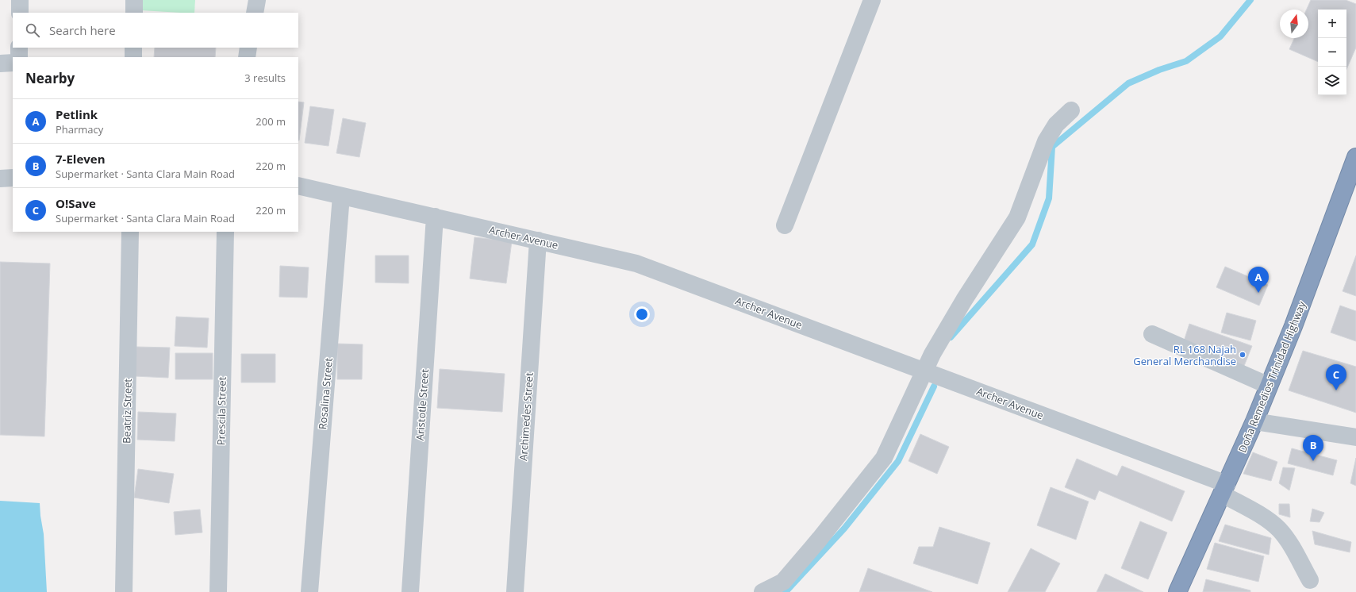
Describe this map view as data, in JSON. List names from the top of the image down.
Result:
{
  "streets": {
    "highway": ["Doña Remedios Trinidad Highway"],
    "street": [
      "Archer Avenue",
      "Rosalina Street",
      "Aristotle Street",
      "Beatriz Street",
      "Prescila Street",
      "Archimedes Street"
    ]
  },
  "crossings": [
    ["Archer Avenue", "Doña Remedios Trinidad Highway"],
    ["Archer Avenue", "Rosalina Street"],
    ["Archer Avenue", "Aristotle Street"],
    ["Archer Avenue", "Archimedes Street"]
  ],
  "places": ["RL 168 Najah General Merchandise"],
  "north": "top",
  "page": {
    "map_buttons": ["+", "−"],
    "search": "Search here",
    "heading": ["Nearby", "3 results"],
    "list": [
      {
        "mark": "A",
        "name": "Petlink",
        "note": "Pharmacy",
        "value": "200 m"
      },
      {
        "mark": "B",
        "name": "7-Eleven",
        "note": "Supermarket · Santa Clara Main Road",
        "value": "220 m"
      },
      {
        "mark": "C",
        "name": "O!Save",
        "note": "Supermarket · Santa Clara Main Road",
        "value": "220 m"
      }
    ],
    "pins": ["A", "C", "B"]
  }
}
